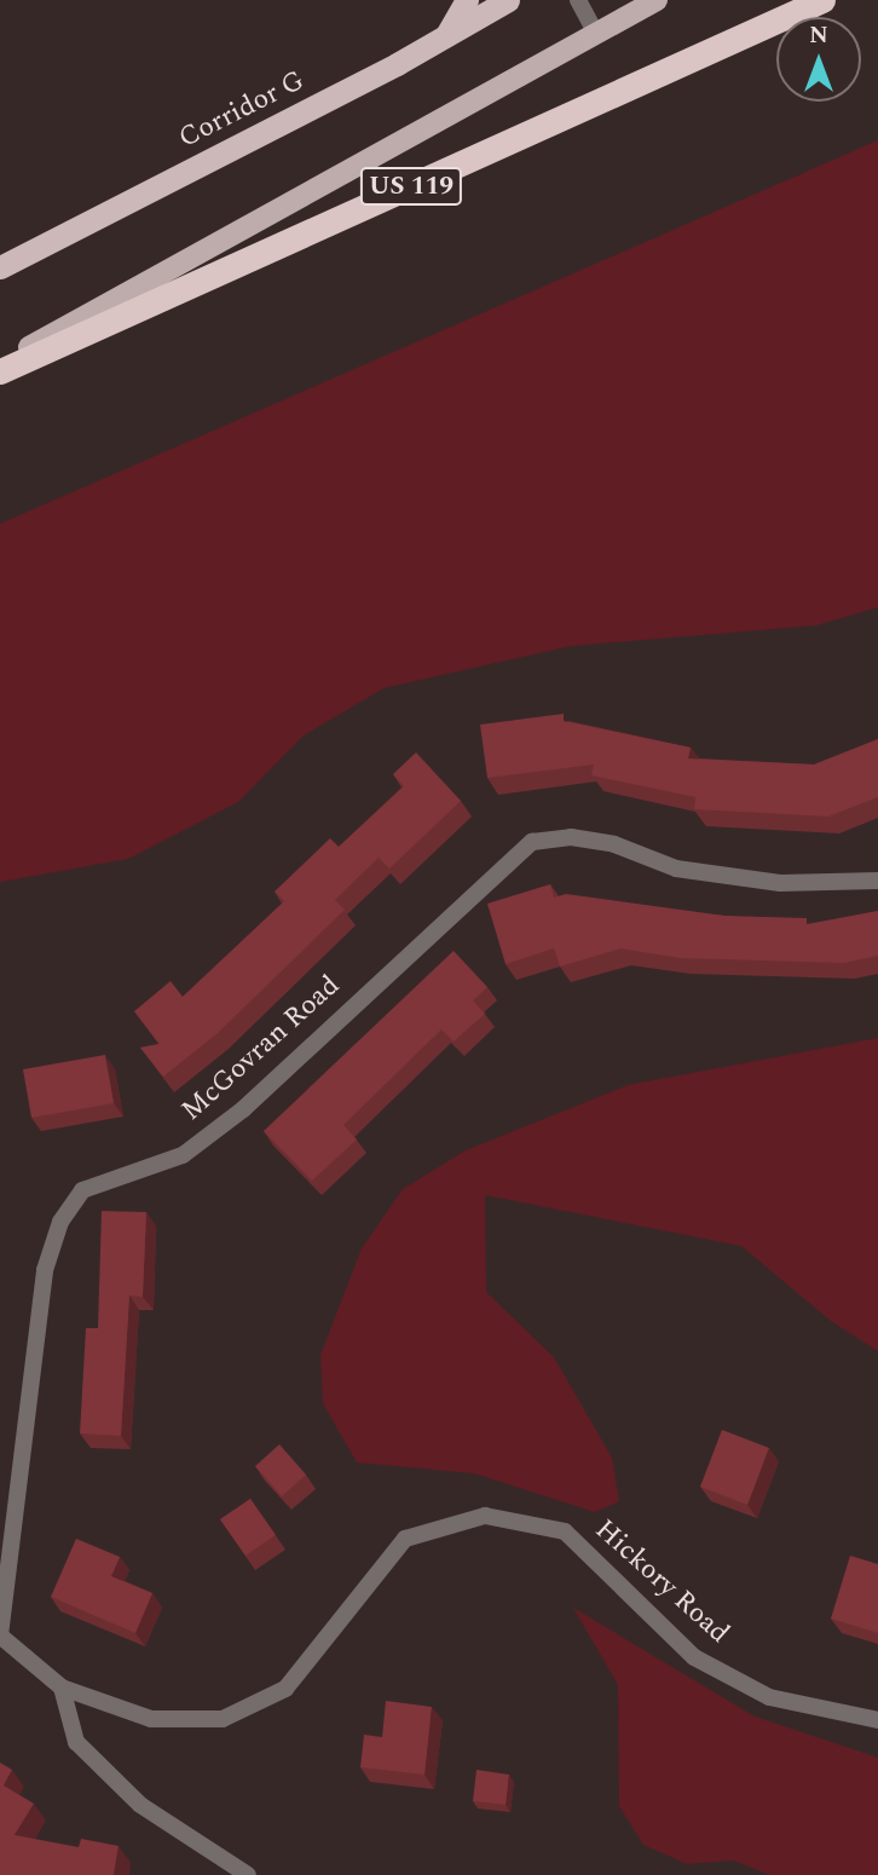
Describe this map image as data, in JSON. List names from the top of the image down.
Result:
{
  "streets": {
    "highway": ["Corridor G", "US 119"],
    "street": ["McGovran Road", "Hickory Road"]
  },
  "crossings": [
    ["McGovran Road", "Hickory Road"]
  ],
  "north": "top"
}
